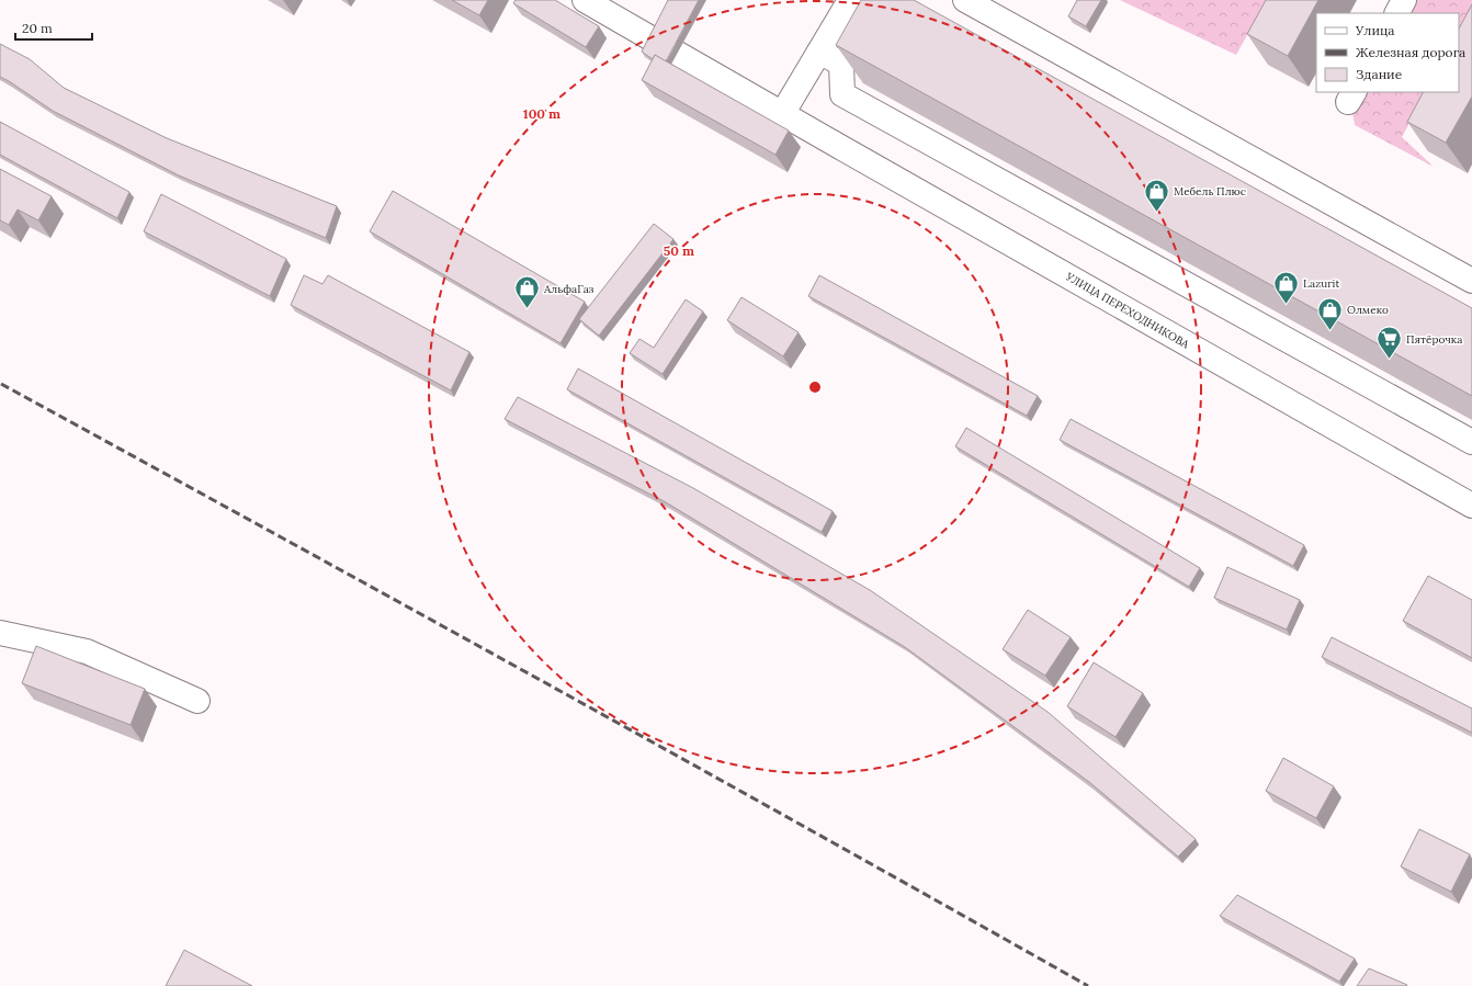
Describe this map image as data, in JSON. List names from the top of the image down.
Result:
{
  "streets": {
    "street": ["УЛИЦА ПЕРЕХОДНИКОВА"]
  },
  "places": {
    "shop": [
      "Мебель Плюс",
      "Lazurit",
      "АльфаГаз",
      "Олмеко"
    ],
    "supermarket": ["Пятёрочка"]
  },
  "legend": ["Улица", "Железная дорога", "Здание"],
  "scale_bar": "20 m",
  "rings": ["100 m", "50 m"]
}
